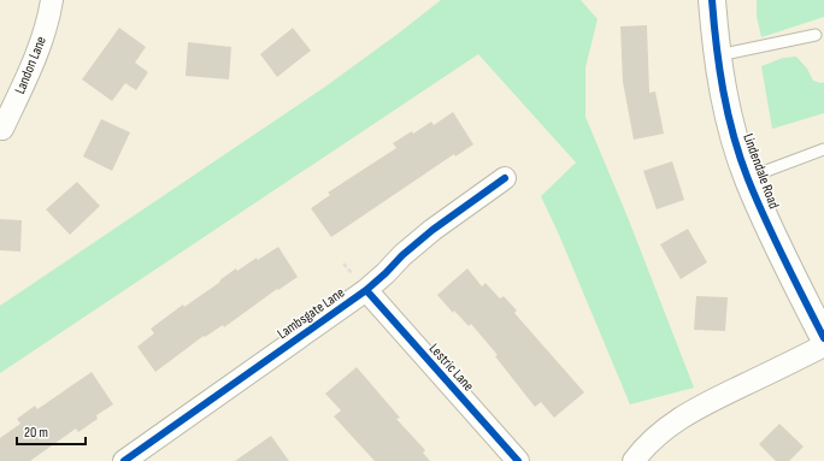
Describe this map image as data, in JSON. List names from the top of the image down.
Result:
{
  "streets": {
    "street": [
      "Landon Lane",
      "Lindendale Road",
      "Lambsgate Lane",
      "Lestric Lane"
    ]
  },
  "crossings": [
    ["Lambsgate Lane", "Lestric Lane"]
  ],
  "scale_bar": "20 m"
}
